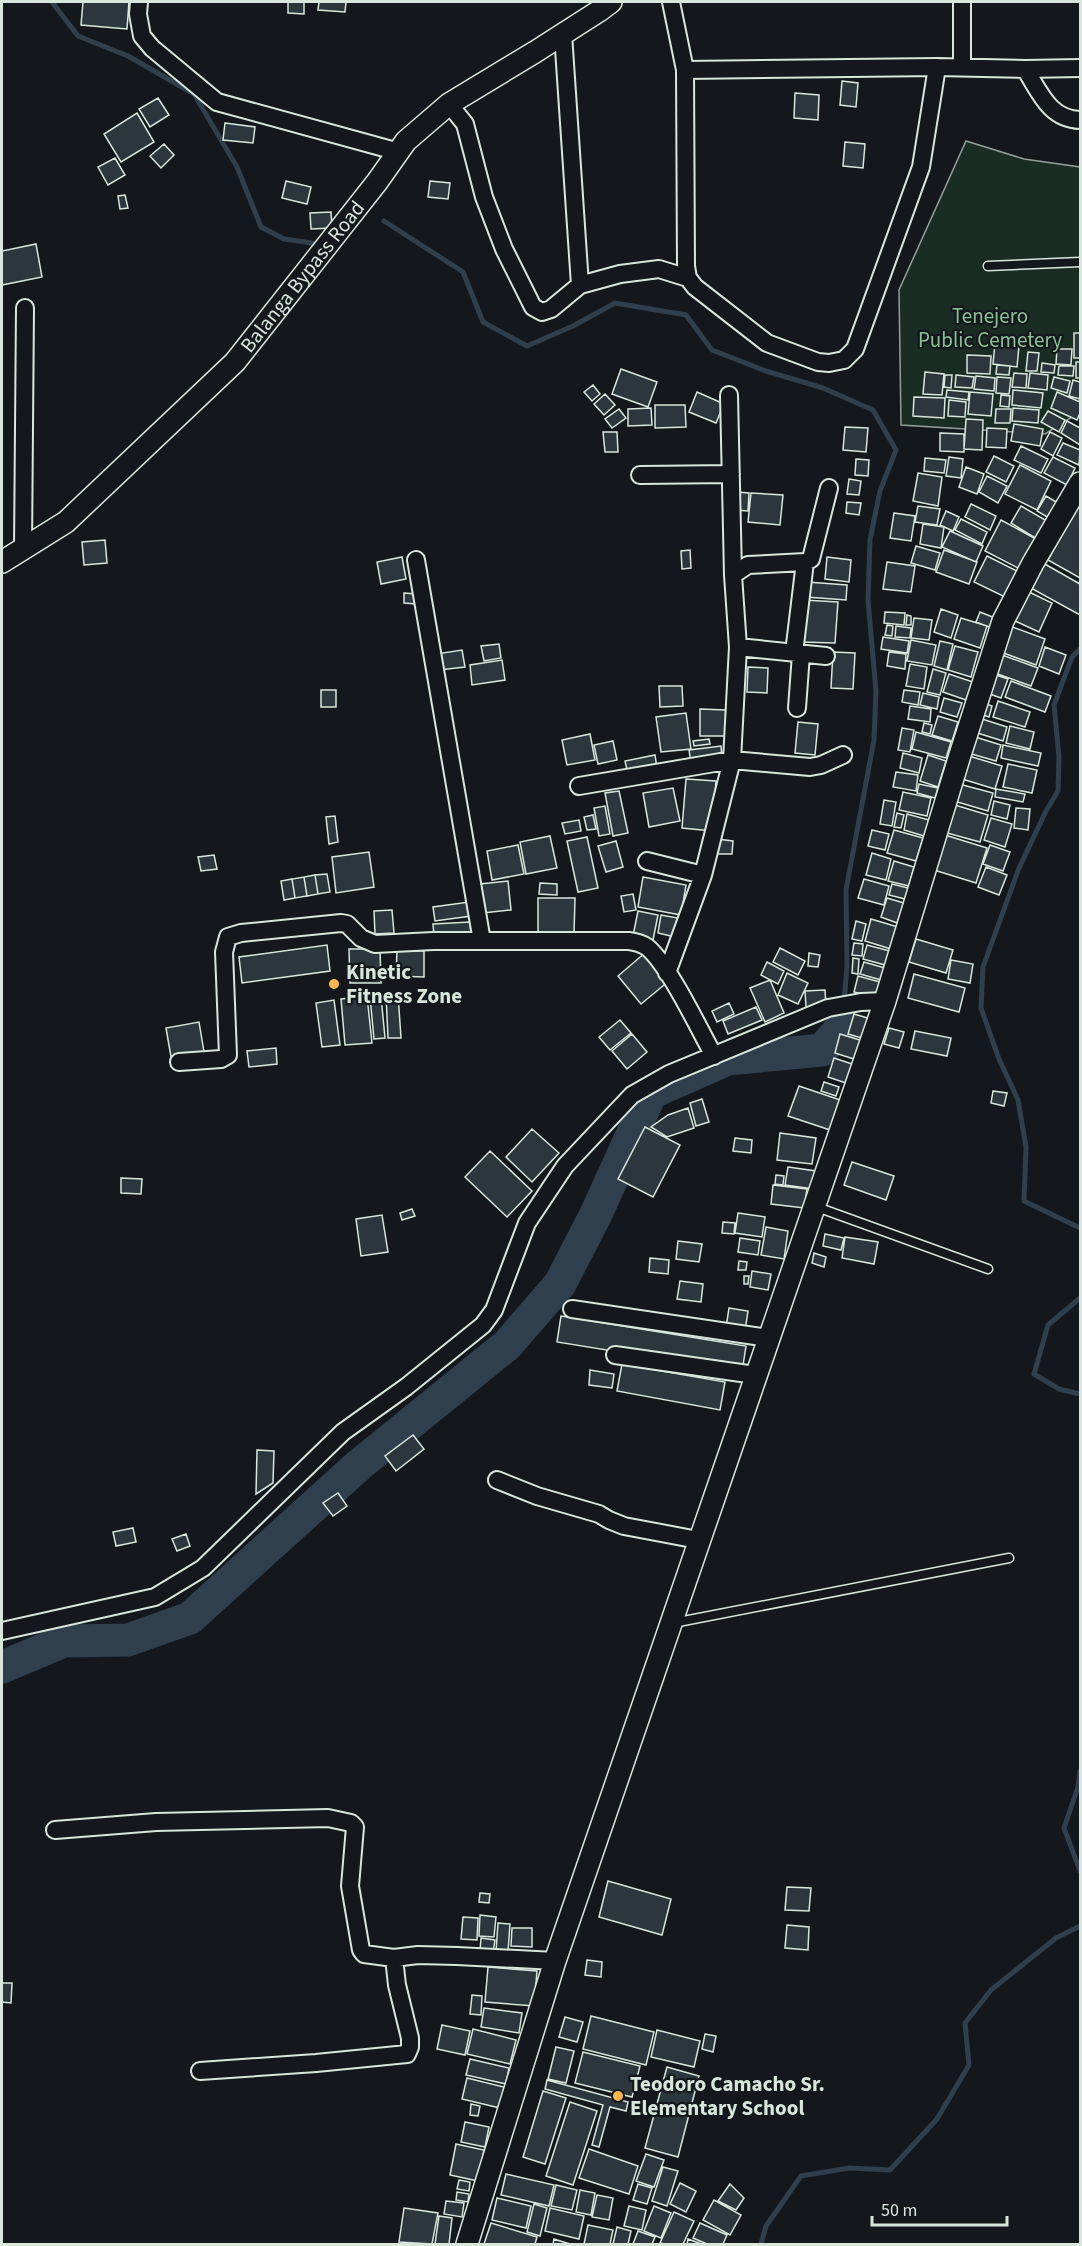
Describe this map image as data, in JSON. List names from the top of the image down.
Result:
{
  "streets": {
    "street": ["Balanga Bypass Road"]
  },
  "parks": ["Tenejero Public Cemetery"],
  "places": ["Kinetic Fitness Zone", "Teodoro Camacho Sr. Elementary School"],
  "scale_bar": "50 m"
}
